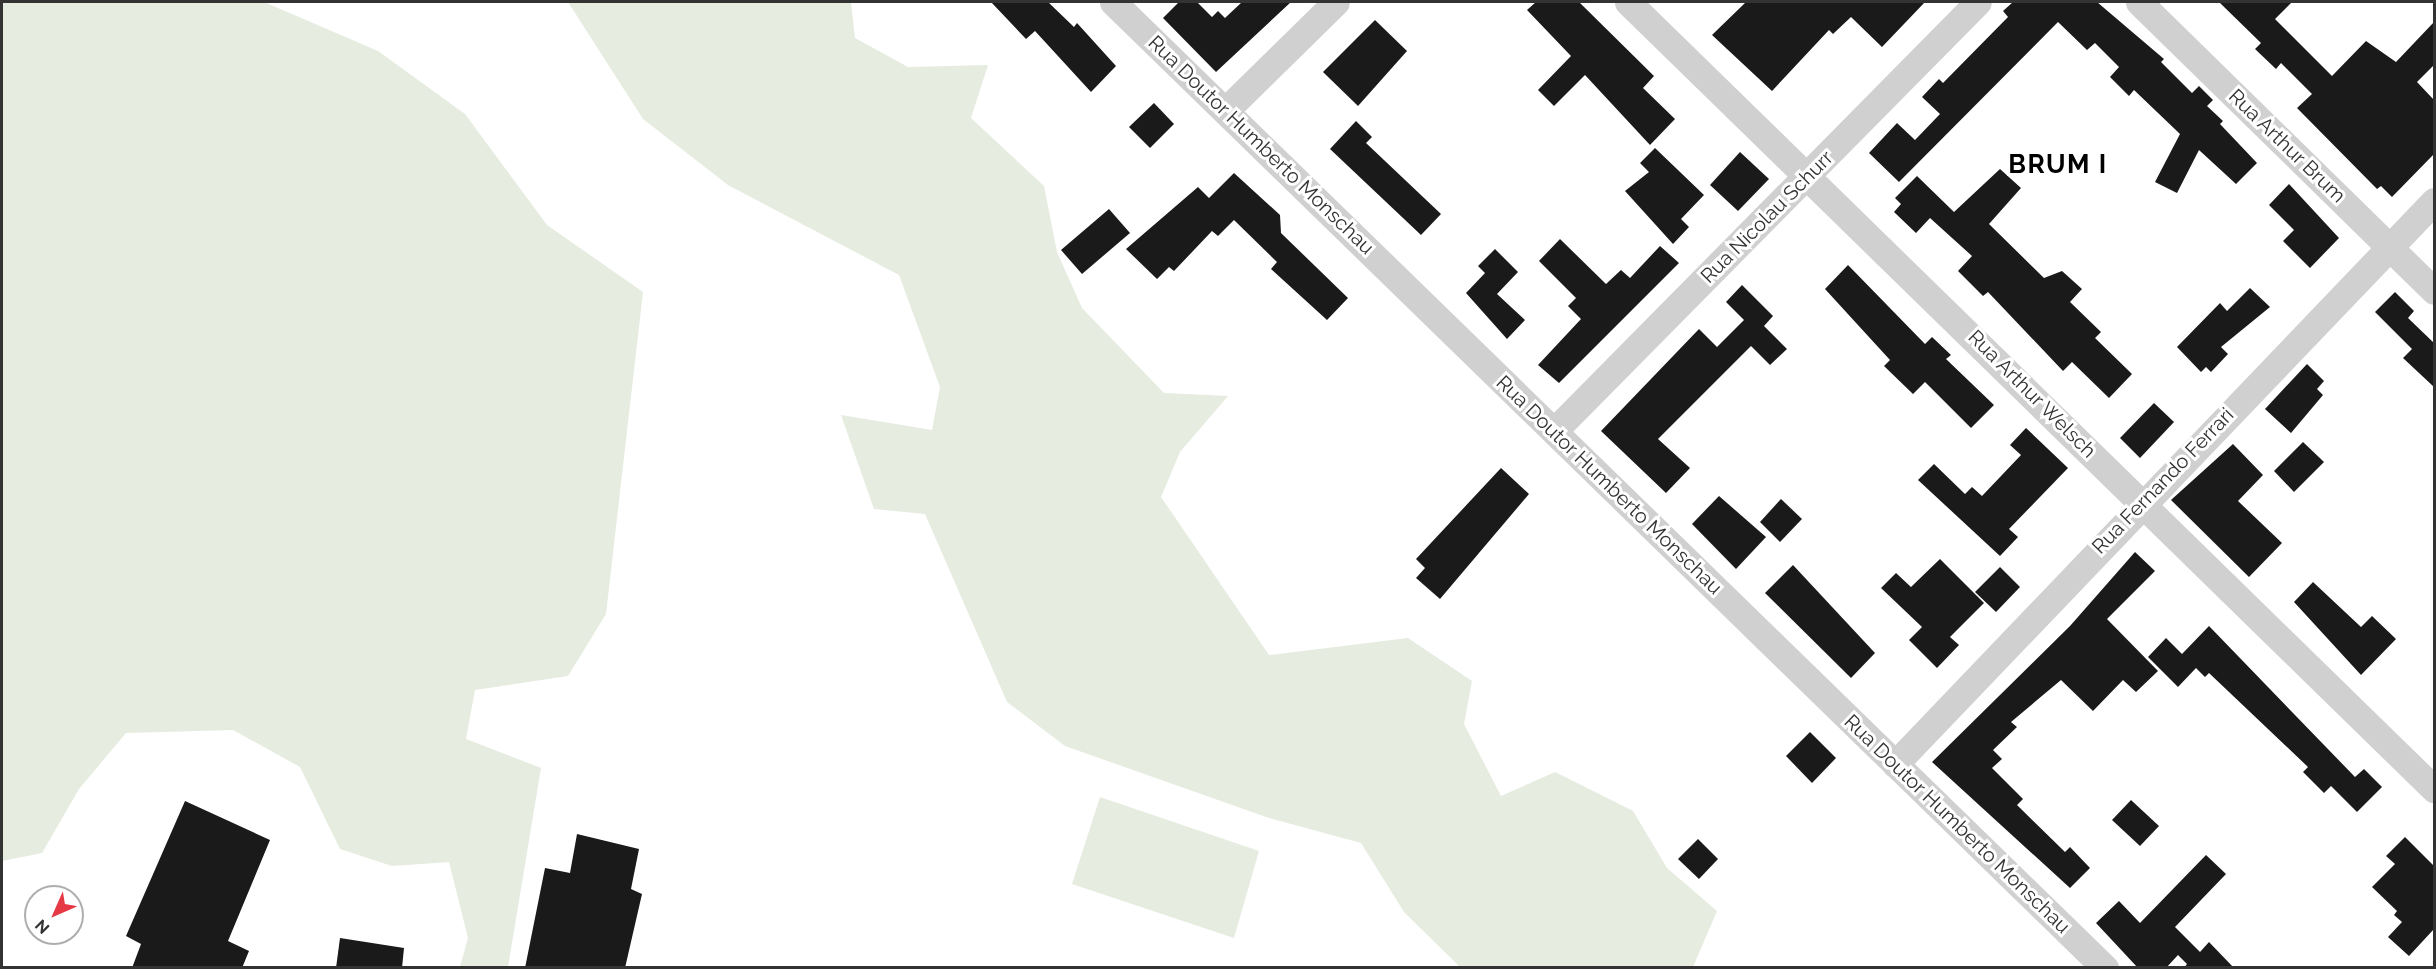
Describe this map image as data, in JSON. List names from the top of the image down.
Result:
{
  "streets": {
    "street": [
      "Rua Doutor Humberto Monschau",
      "Rua Arthur Brum",
      "Rua Nicolau Schurr",
      "Rua Arthur Welsch",
      "Rua Fernando Ferrari"
    ]
  },
  "crossings": [
    ["Rua Doutor Humberto Monschau", "Rua Nicolau Schurr"],
    ["Rua Doutor Humberto Monschau", "Rua Fernando Ferrari"],
    ["Rua Arthur Brum", "Rua Fernando Ferrari"],
    ["Rua Nicolau Schurr", "Rua Arthur Welsch"],
    ["Rua Arthur Welsch", "Rua Fernando Ferrari"]
  ],
  "districts": ["BRUM I"],
  "north": "bottom left"
}
